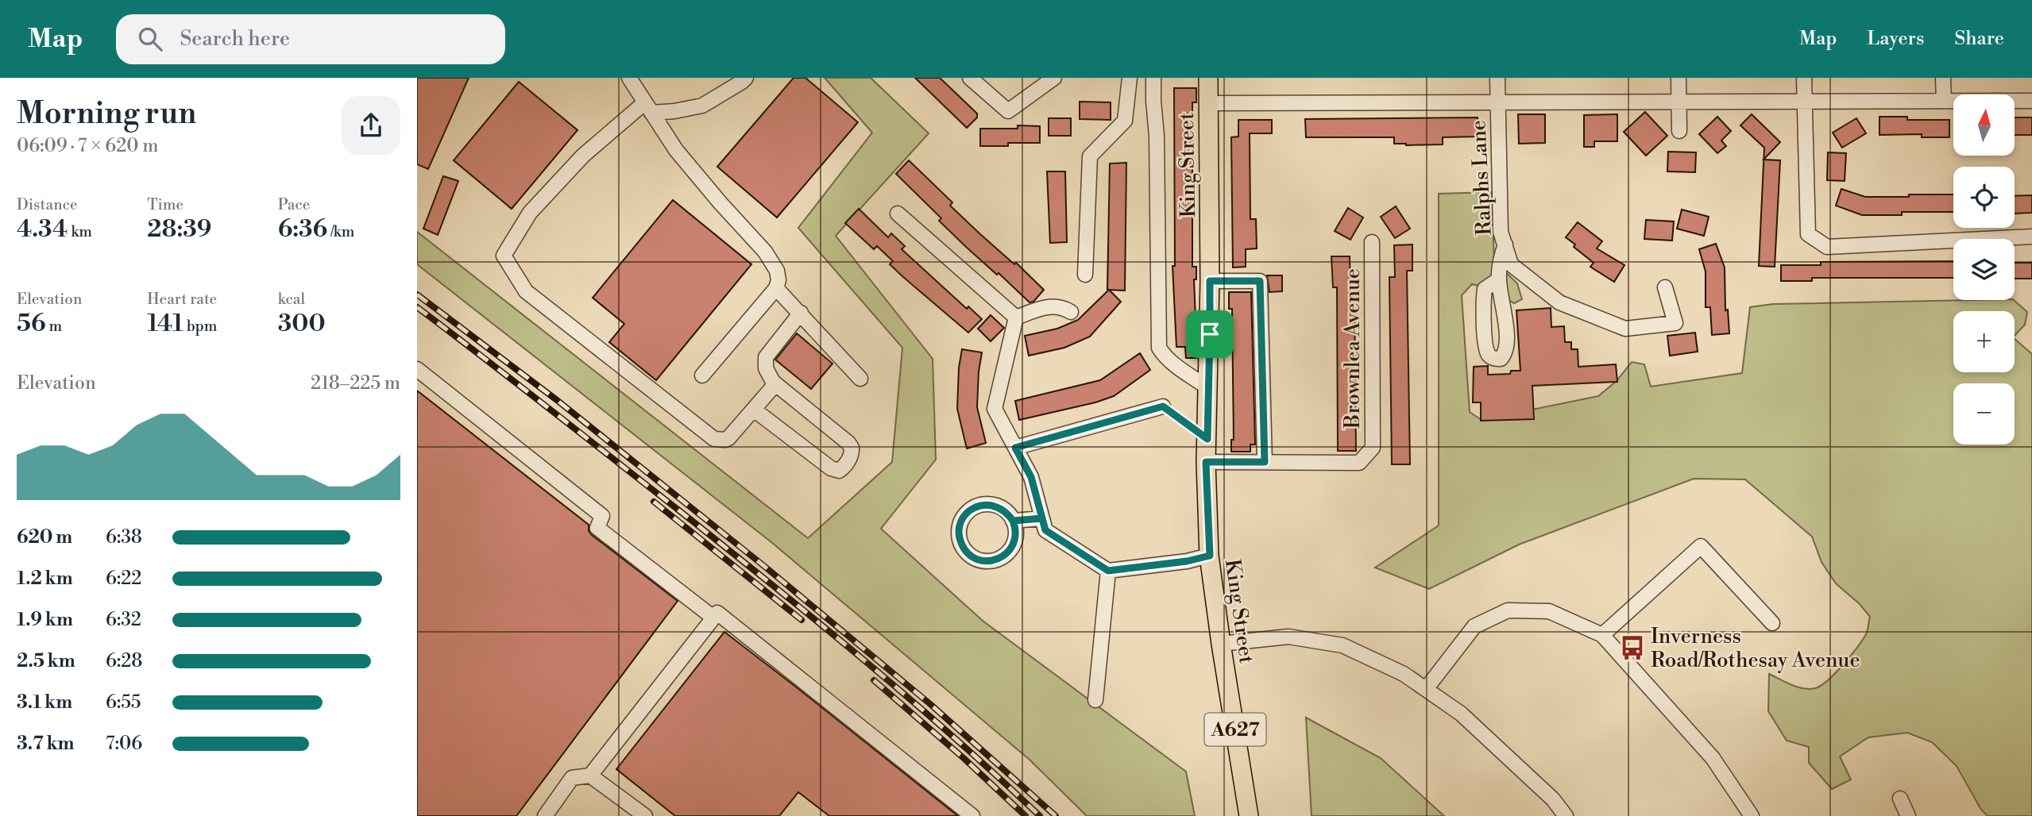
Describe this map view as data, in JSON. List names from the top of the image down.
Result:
{
  "streets": {
    "main road": ["King Street", "A627"],
    "street": ["Ralphs Lane", "Brownlea Avenue"]
  },
  "crossings": [
    ["King Street", "Brownlea Avenue"]
  ],
  "places": {
    "bus stop": ["Inverness Road/Rothesay Avenue"]
  },
  "north": "top",
  "page": {
    "header": "Map",
    "search": "Search here",
    "nav": ["Map", "Layers", "Share"],
    "heading": ["Morning run", "06:09 · 7 × 620 m"],
    "map_buttons": ["+", "−"],
    "stats": [
      ["Distance", "4.34 km"],
      ["Time", "28:39"],
      ["Pace", "6:36 /km"],
      ["Elevation", "56 m"],
      ["Heart rate", "141 bpm"],
      ["kcal", "300"]
    ],
    "chart": ["Elevation", "218–225 m"],
    "list": [
      {
        "name": "620 m",
        "note": "6:38"
      },
      {
        "name": "1.2 km",
        "note": "6:22"
      },
      {
        "name": "1.9 km",
        "note": "6:32"
      },
      {
        "name": "2.5 km",
        "note": "6:28"
      },
      {
        "name": "3.1 km",
        "note": "6:55"
      },
      {
        "name": "3.7 km",
        "note": "7:06"
      }
    ]
  }
}
